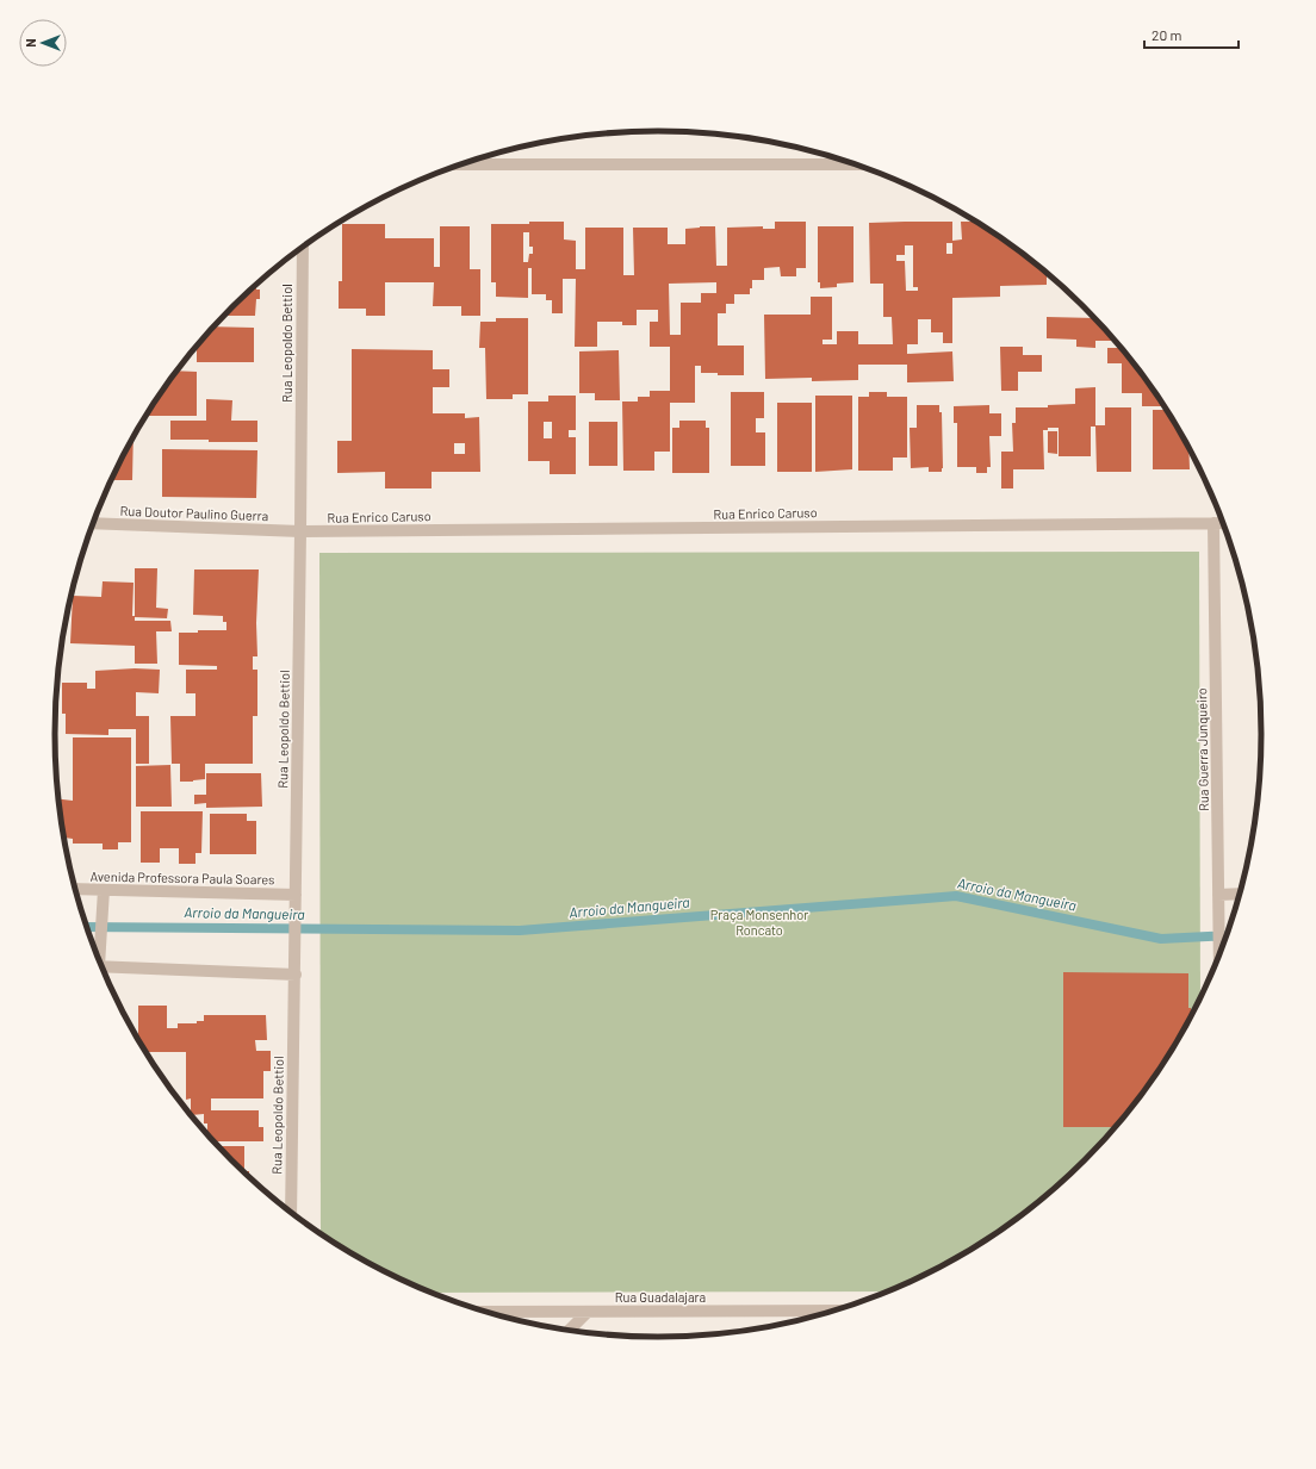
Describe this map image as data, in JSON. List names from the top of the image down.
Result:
{
  "streets": {
    "street": [
      "Rua Leopoldo Bettiol",
      "Rua Doutor Paulino Guerra",
      "Rua Enrico Caruso",
      "Rua Guerra Junqueiro",
      "Avenida Professora Paula Soares",
      "Rua Guadalajara"
    ]
  },
  "crossings": [
    ["Rua Leopoldo Bettiol", "Rua Doutor Paulino Guerra"],
    ["Rua Leopoldo Bettiol", "Rua Enrico Caruso"],
    ["Rua Leopoldo Bettiol", "Avenida Professora Paula Soares"],
    ["Rua Doutor Paulino Guerra", "Rua Enrico Caruso"],
    ["Rua Enrico Caruso", "Rua Guerra Junqueiro"]
  ],
  "water": ["Arroio da Mangueira"],
  "parks": ["Praça Monsenhor Roncato"],
  "scale_bar": "20 m",
  "north": "left"
}
